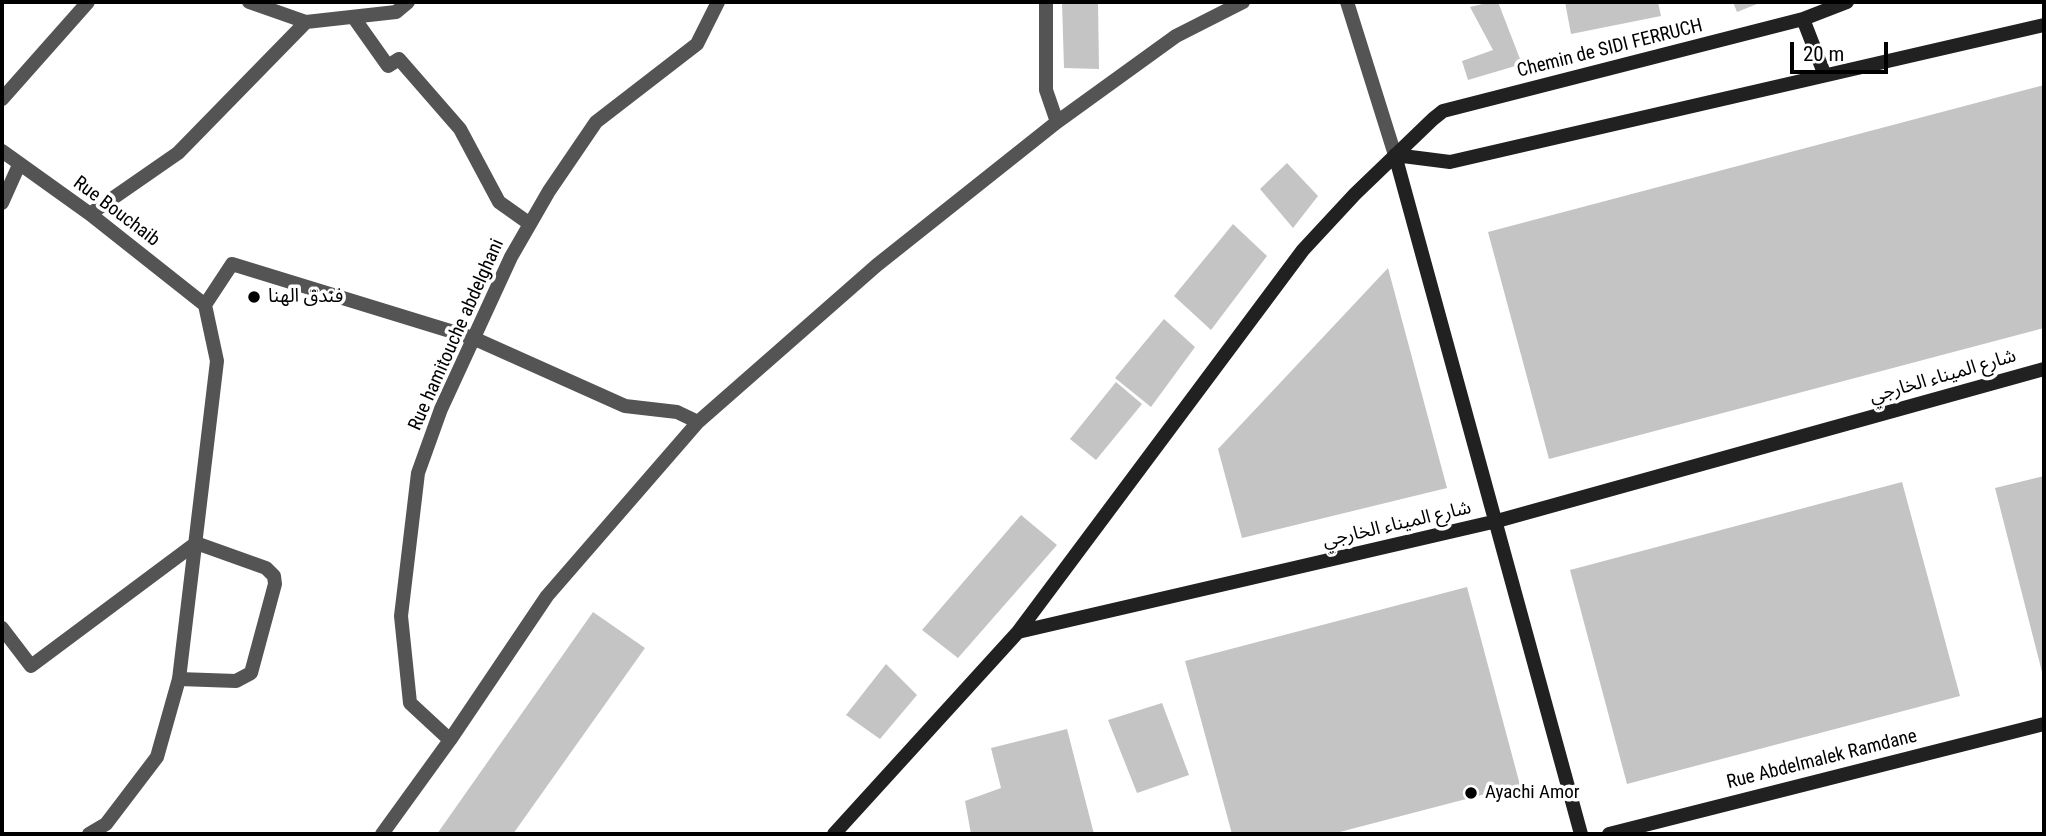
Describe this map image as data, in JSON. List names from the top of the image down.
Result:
{
  "streets": {
    "street": [
      "Chemin de SIDI FERRUCH",
      "Rue Bouchaib",
      "Rue hamitouche abdelghani",
      "شارع الميناء الخارجي",
      "Rue Abdelmalek Ramdane"
    ]
  },
  "crossings": [
    ["Chemin de SIDI FERRUCH", "شارع الميناء الخارجي"]
  ],
  "places": ["فندق الهنا", "Ayachi Amor"],
  "scale_bar": "20 m"
}
